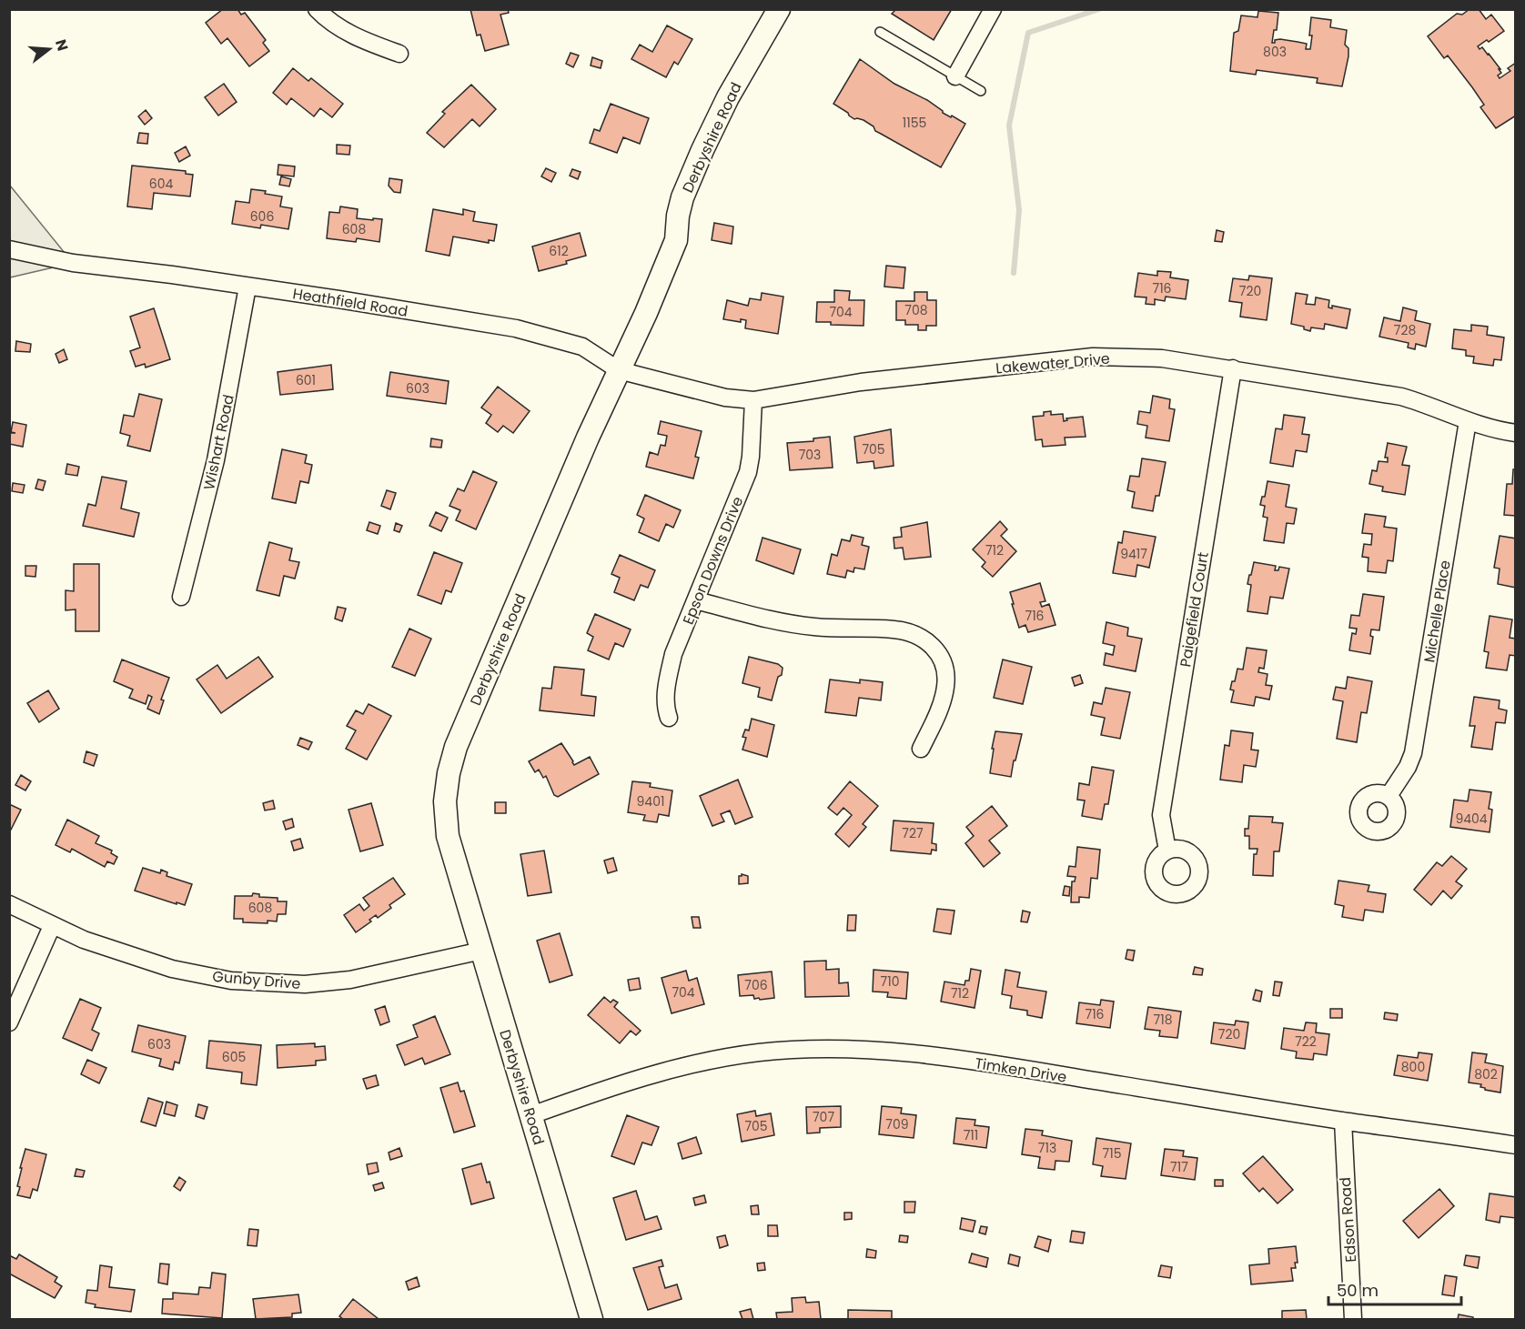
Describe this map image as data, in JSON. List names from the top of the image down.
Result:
{
  "streets": {
    "street": [
      "Derbyshire Road",
      "Heathfield Road",
      "Lakewater Drive",
      "Wishart Road",
      "Epson Downs Drive",
      "Paigefield Court",
      "Michelle Place",
      "Gunby Drive",
      "Timken Drive",
      "Edson Road"
    ]
  },
  "crossings": [
    ["Derbyshire Road", "Heathfield Road"],
    ["Derbyshire Road", "Lakewater Drive"],
    ["Derbyshire Road", "Gunby Drive"],
    ["Derbyshire Road", "Timken Drive"],
    ["Heathfield Road", "Lakewater Drive"],
    ["Heathfield Road", "Wishart Road"],
    ["Lakewater Drive", "Epson Downs Drive"],
    ["Lakewater Drive", "Paigefield Court"],
    ["Lakewater Drive", "Michelle Place"],
    ["Timken Drive", "Edson Road"]
  ],
  "house_numbers": [
    "803",
    "1155",
    "604",
    "606",
    "608",
    "612",
    "716",
    "720",
    "708",
    "704",
    "728",
    "601",
    "603",
    "705",
    "703",
    "712",
    "9417",
    "716",
    "9401",
    "9404",
    "727",
    "608",
    "710",
    "706",
    "704",
    "712",
    "716",
    "718",
    "720",
    "722",
    "603",
    "605",
    "800",
    "802",
    "707",
    "709",
    "705",
    "711",
    "713",
    "715",
    "717"
  ],
  "scale_bar": "50 m",
  "north": "right"
}
